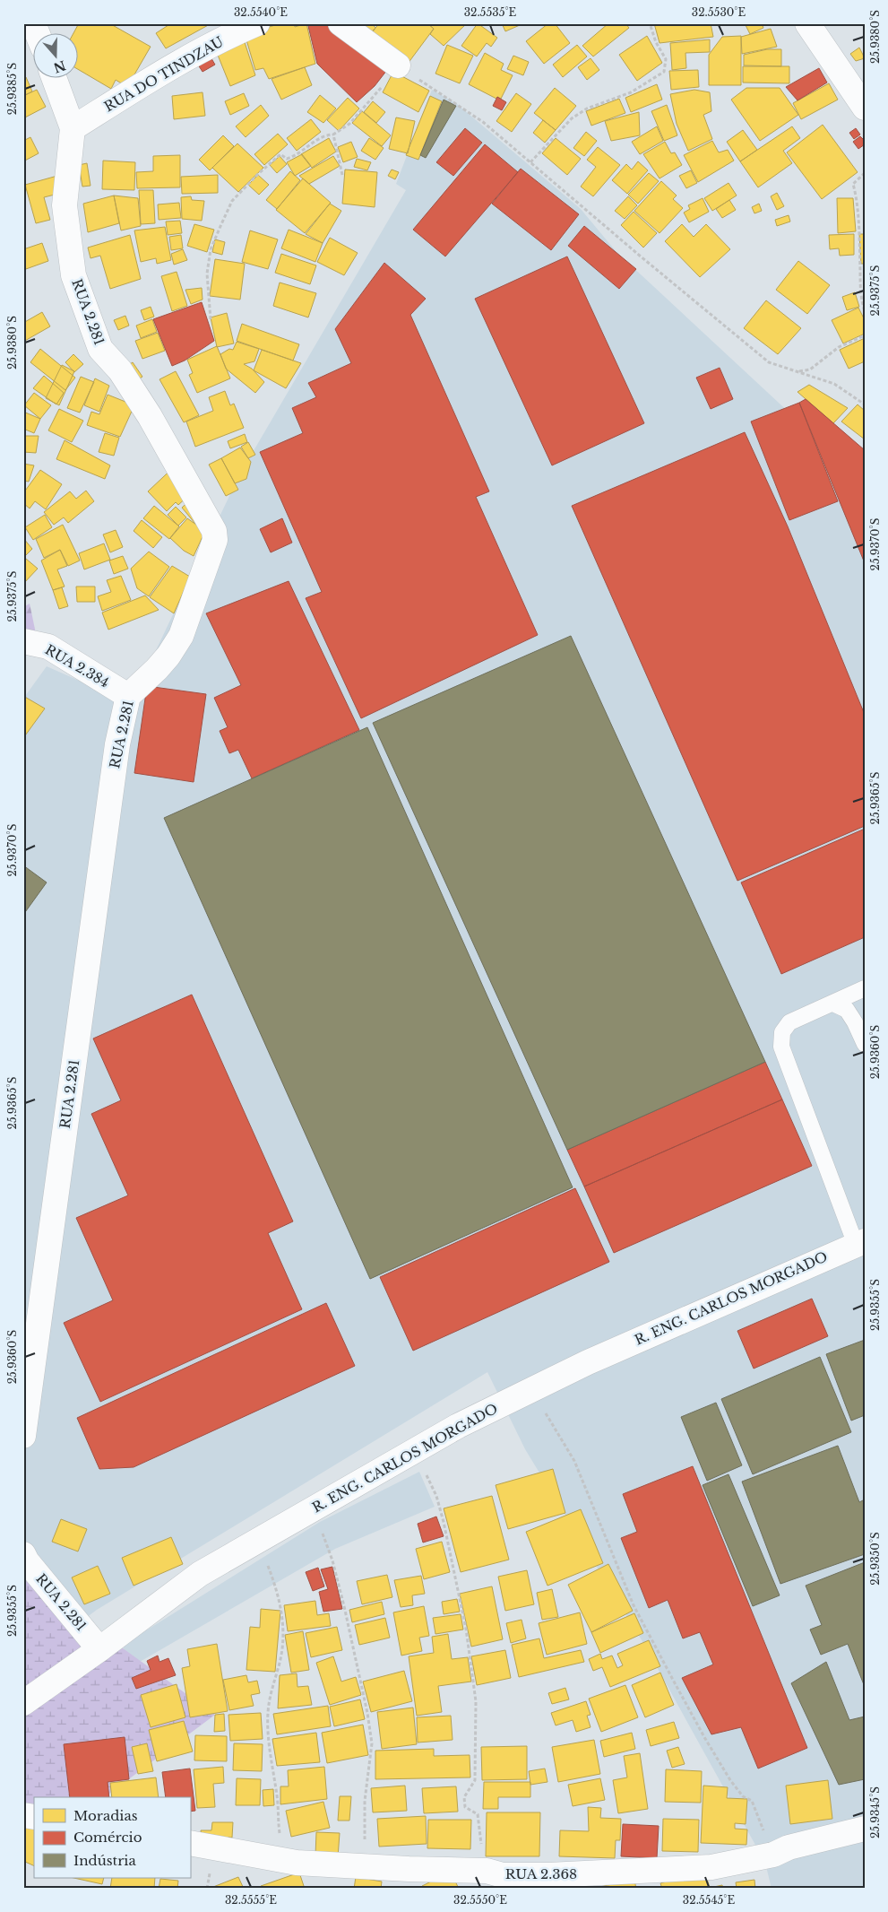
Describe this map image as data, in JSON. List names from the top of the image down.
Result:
{
  "streets": {
    "street": [
      "RUA DO TINDZAU",
      "RUA 2.281",
      "RUA 2.384",
      "R. ENG. CARLOS MORGADO",
      "RUA 2.368"
    ]
  },
  "crossings": [
    ["RUA DO TINDZAU", "RUA 2.281"],
    ["RUA 2.281", "RUA 2.384"],
    ["RUA 2.281", "R. ENG. CARLOS MORGADO"]
  ],
  "legend": ["Moradias", "Comércio", "Indústria"],
  "north": "bottom",
  "coordinates": [
    "32.5540°E",
    "32.5535°E",
    "32.5530°E",
    "25.9380°S",
    "25.9385°S",
    "25.9375°S",
    "25.9370°S",
    "25.9365°S",
    "25.9360°S",
    "25.9355°S",
    "25.9350°S",
    "25.9345°S",
    "32.5555°E",
    "32.5550°E",
    "32.5545°E"
  ]
}
